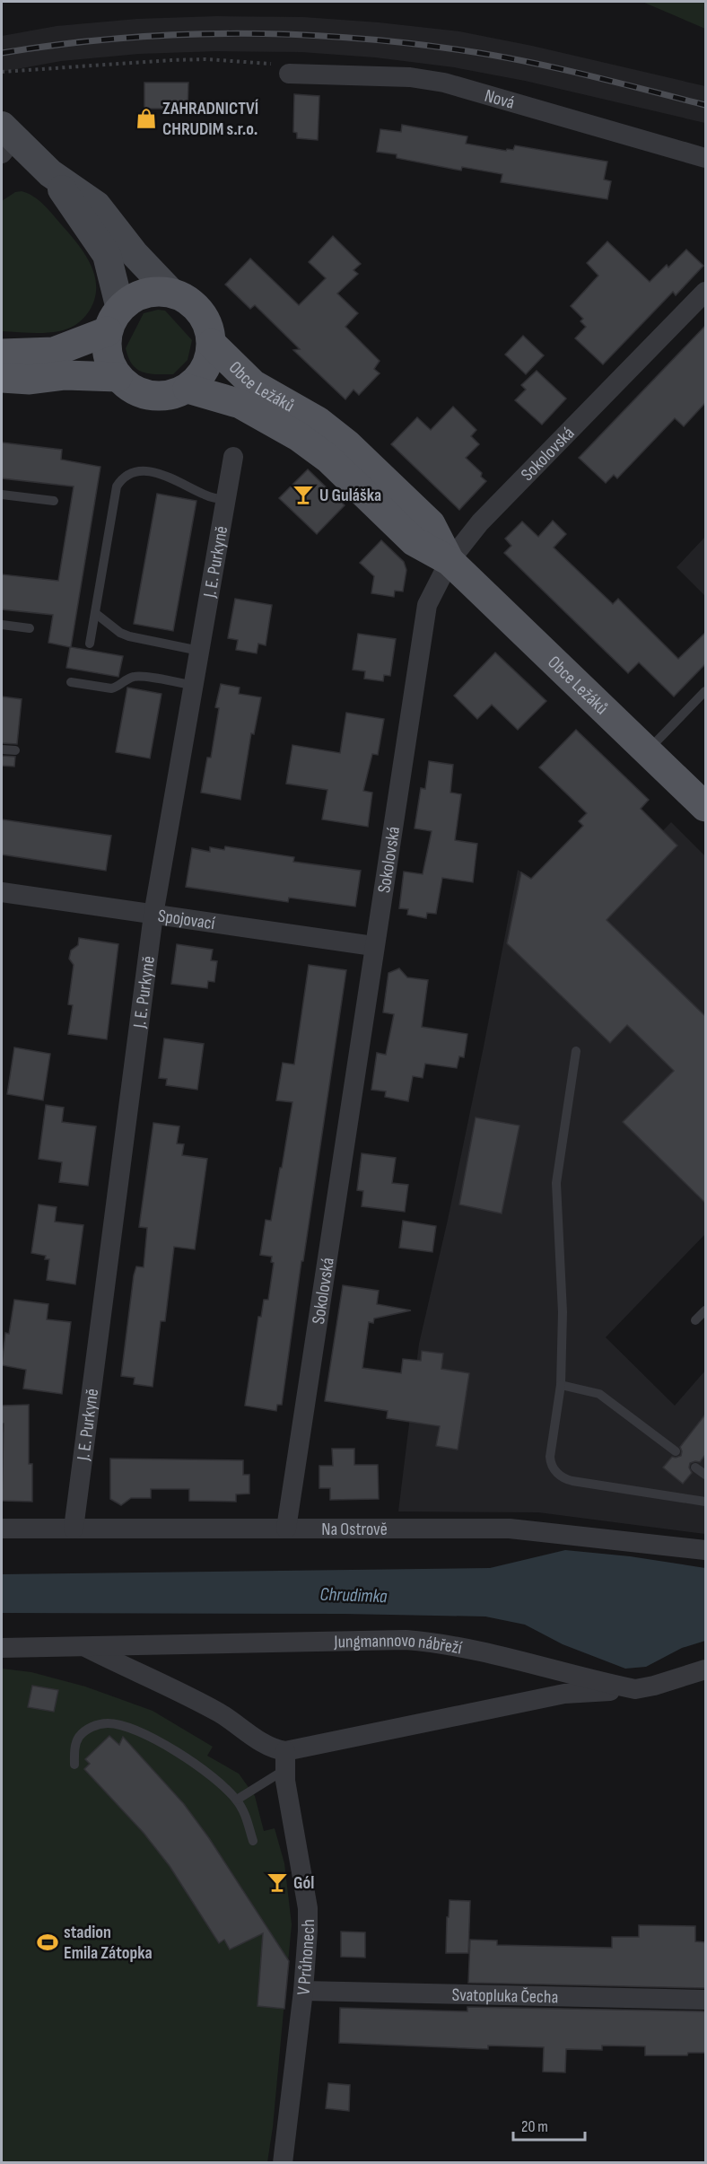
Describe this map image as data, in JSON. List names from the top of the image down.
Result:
{
  "streets": {
    "main road": ["Obce Ležáků"],
    "street": [
      "Nová",
      "Sokolovská",
      "J. E. Purkyně",
      "Spojovací",
      "Na Ostrově",
      "Jungmannovo nábřeží",
      "V Průhonech",
      "Svatopluka Čecha"
    ]
  },
  "crossings": [
    ["Obce Ležáků", "Sokolovská"],
    ["Sokolovská", "Spojovací"],
    ["Sokolovská", "Na Ostrově"],
    ["J. E. Purkyně", "Spojovací"],
    ["J. E. Purkyně", "Na Ostrově"],
    ["V Průhonech", "Svatopluka Čecha"]
  ],
  "water": ["Chrudimka"],
  "places": {
    "shop": ["ZAHRADNICTVÍ CHRUDIM s.r.o."],
    "bar": ["U Guláška", "Gól"],
    "sports": ["stadion Emila Zátopka"]
  },
  "scale_bar": "20 m"
}
